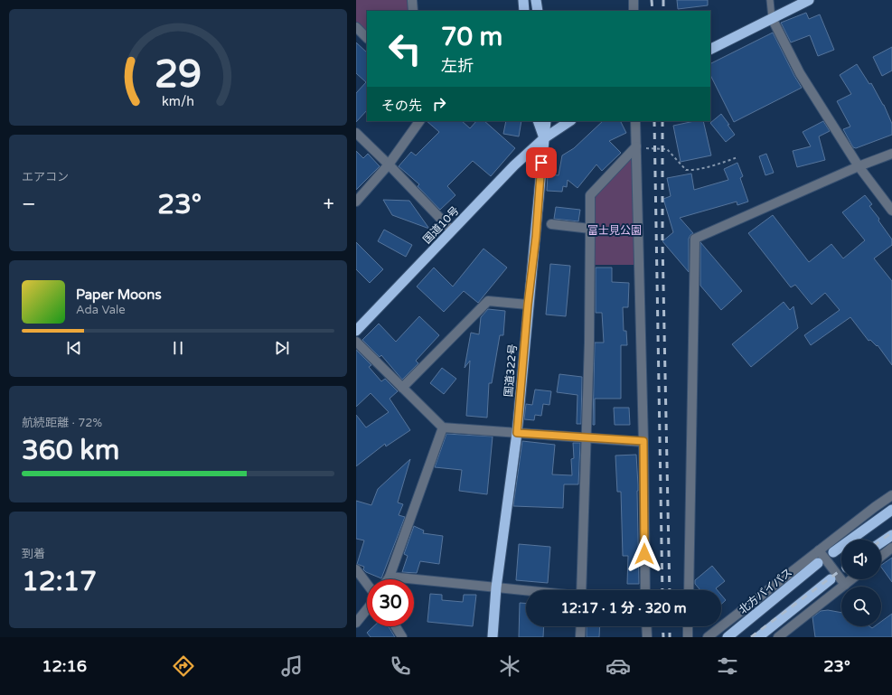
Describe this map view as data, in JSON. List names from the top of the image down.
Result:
{
  "streets": {
    "highway": ["国道10号", "国道322号", "北方バイパス"]
  },
  "crossings": [
    ["国道10号", "国道322号"]
  ],
  "parks": ["富士見公園"],
  "page": {
    "turn": ["70 m", "左折"],
    "then": "その先",
    "tile": [
      "エアコン",
      ["航続距離 · 72%", "360 km"],
      ["到着", "12:17"]
    ],
    "heat": ["−", "23°", "+"],
    "song": ["Paper Moons", "Ada Vale"],
    "limit": "30",
    "trip": "12:17 · 1 分 · 320 m",
    "tabs": ["12:16", "23°"],
    "gauge": ["29", "km/h"]
  }
}
